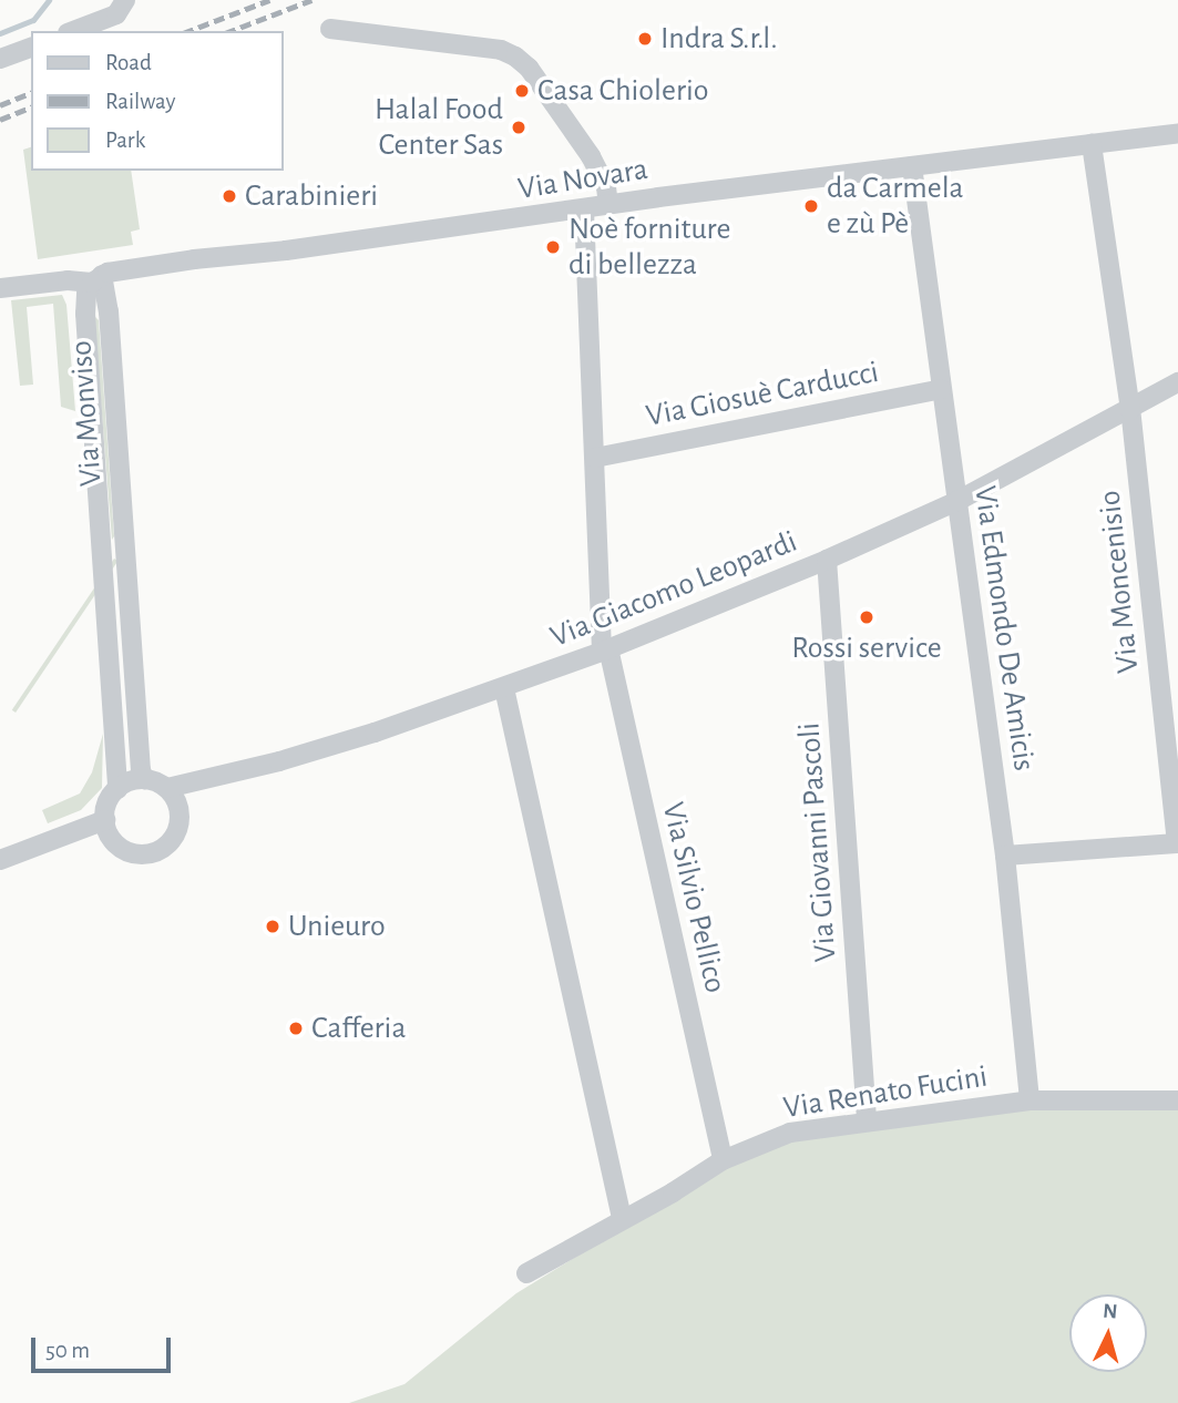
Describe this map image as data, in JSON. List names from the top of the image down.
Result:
{
  "streets": {
    "street": [
      "Via Novara",
      "Via Giosuè Carducci",
      "Via Monviso",
      "Via Moncenisio",
      "Via Giacomo Leopardi",
      "Via Edmondo De Amicis",
      "Via Giovanni Pascoli",
      "Via Silvio Pellico",
      "Via Renato Fucini"
    ]
  },
  "crossings": [
    ["Via Novara", "Via Monviso"],
    ["Via Novara", "Via Moncenisio"],
    ["Via Novara", "Via Edmondo De Amicis"],
    ["Via Novara", "Via Silvio Pellico"],
    ["Via Giosuè Carducci", "Via Edmondo De Amicis"],
    ["Via Giosuè Carducci", "Via Silvio Pellico"],
    ["Via Monviso", "Via Giacomo Leopardi"],
    ["Via Moncenisio", "Via Giacomo Leopardi"],
    ["Via Moncenisio", "Via Edmondo De Amicis"],
    ["Via Giacomo Leopardi", "Via Edmondo De Amicis"],
    ["Via Giacomo Leopardi", "Via Giovanni Pascoli"],
    ["Via Giacomo Leopardi", "Via Silvio Pellico"],
    ["Via Edmondo De Amicis", "Via Renato Fucini"],
    ["Via Giovanni Pascoli", "Via Renato Fucini"],
    ["Via Silvio Pellico", "Via Renato Fucini"]
  ],
  "places": [
    "Indra S.r.l.",
    "Casa Chiolerio",
    "Halal Food Center Sas",
    "Carabinieri",
    "da Carmela e zù Pè",
    "Noè forniture di bellezza",
    "Rossi service",
    "Unieuro",
    "Cafferia"
  ],
  "legend": ["Road", "Railway", "Park"],
  "scale_bar": "50 m",
  "north": "top"
}
